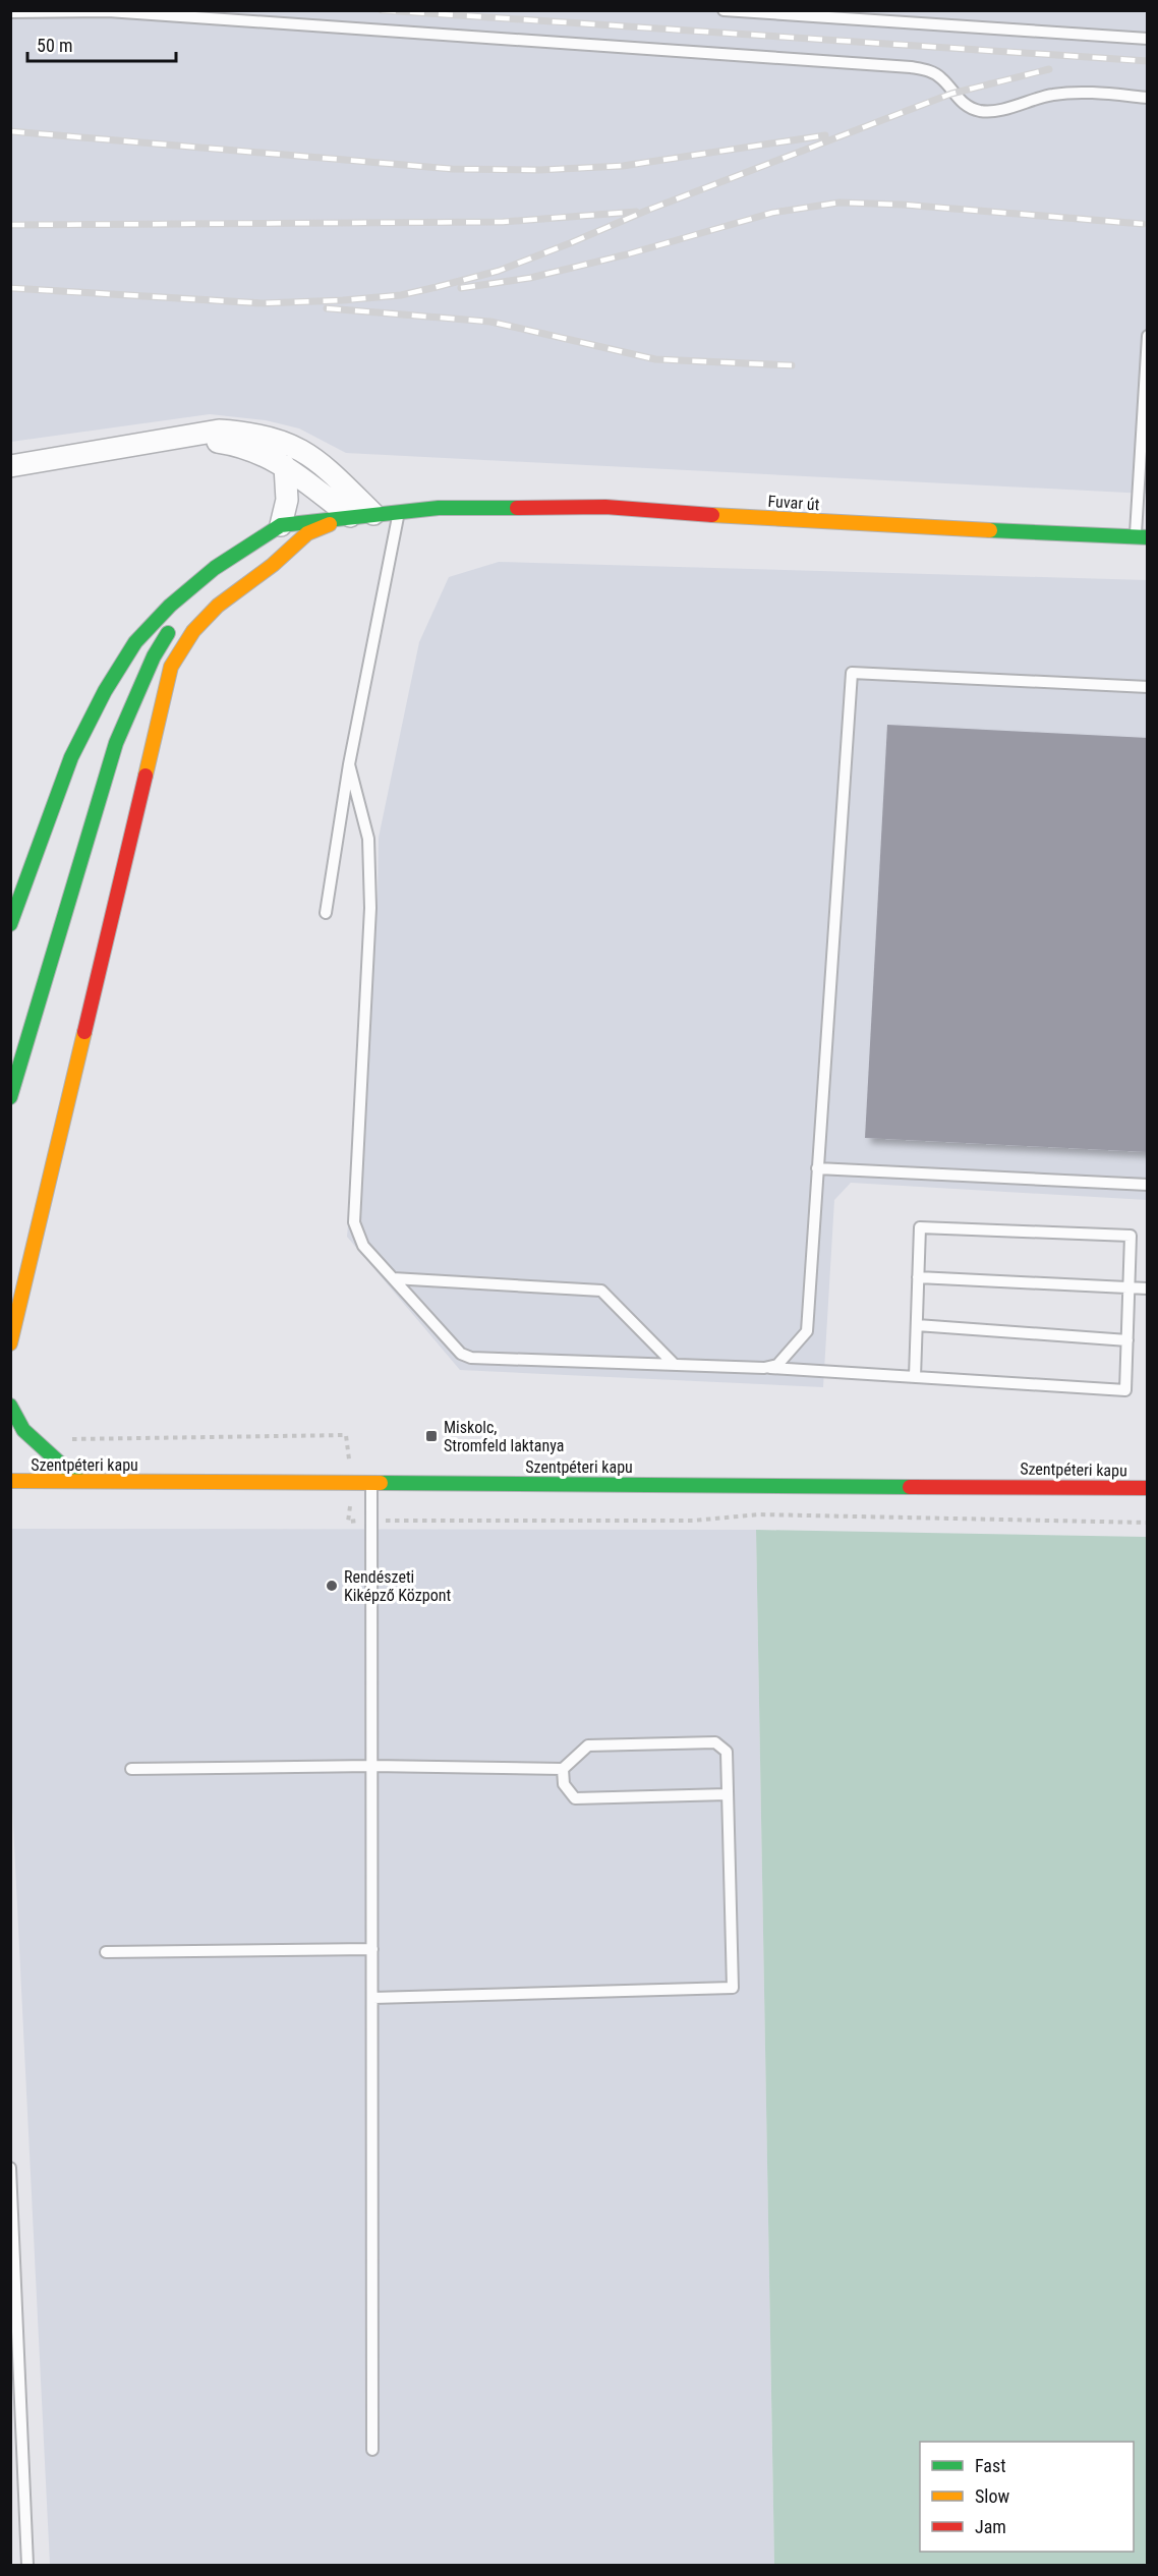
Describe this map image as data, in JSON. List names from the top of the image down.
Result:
{
  "streets": {
    "main road": ["Fuvar út", "Szentpéteri kapu"]
  },
  "places": {
    "transit": ["Miskolc, Stromfeld laktanya"],
    "other": ["Rendészeti Kiképző Központ"]
  },
  "legend": ["Fast", "Slow", "Jam"],
  "scale_bar": "50 m"
}
